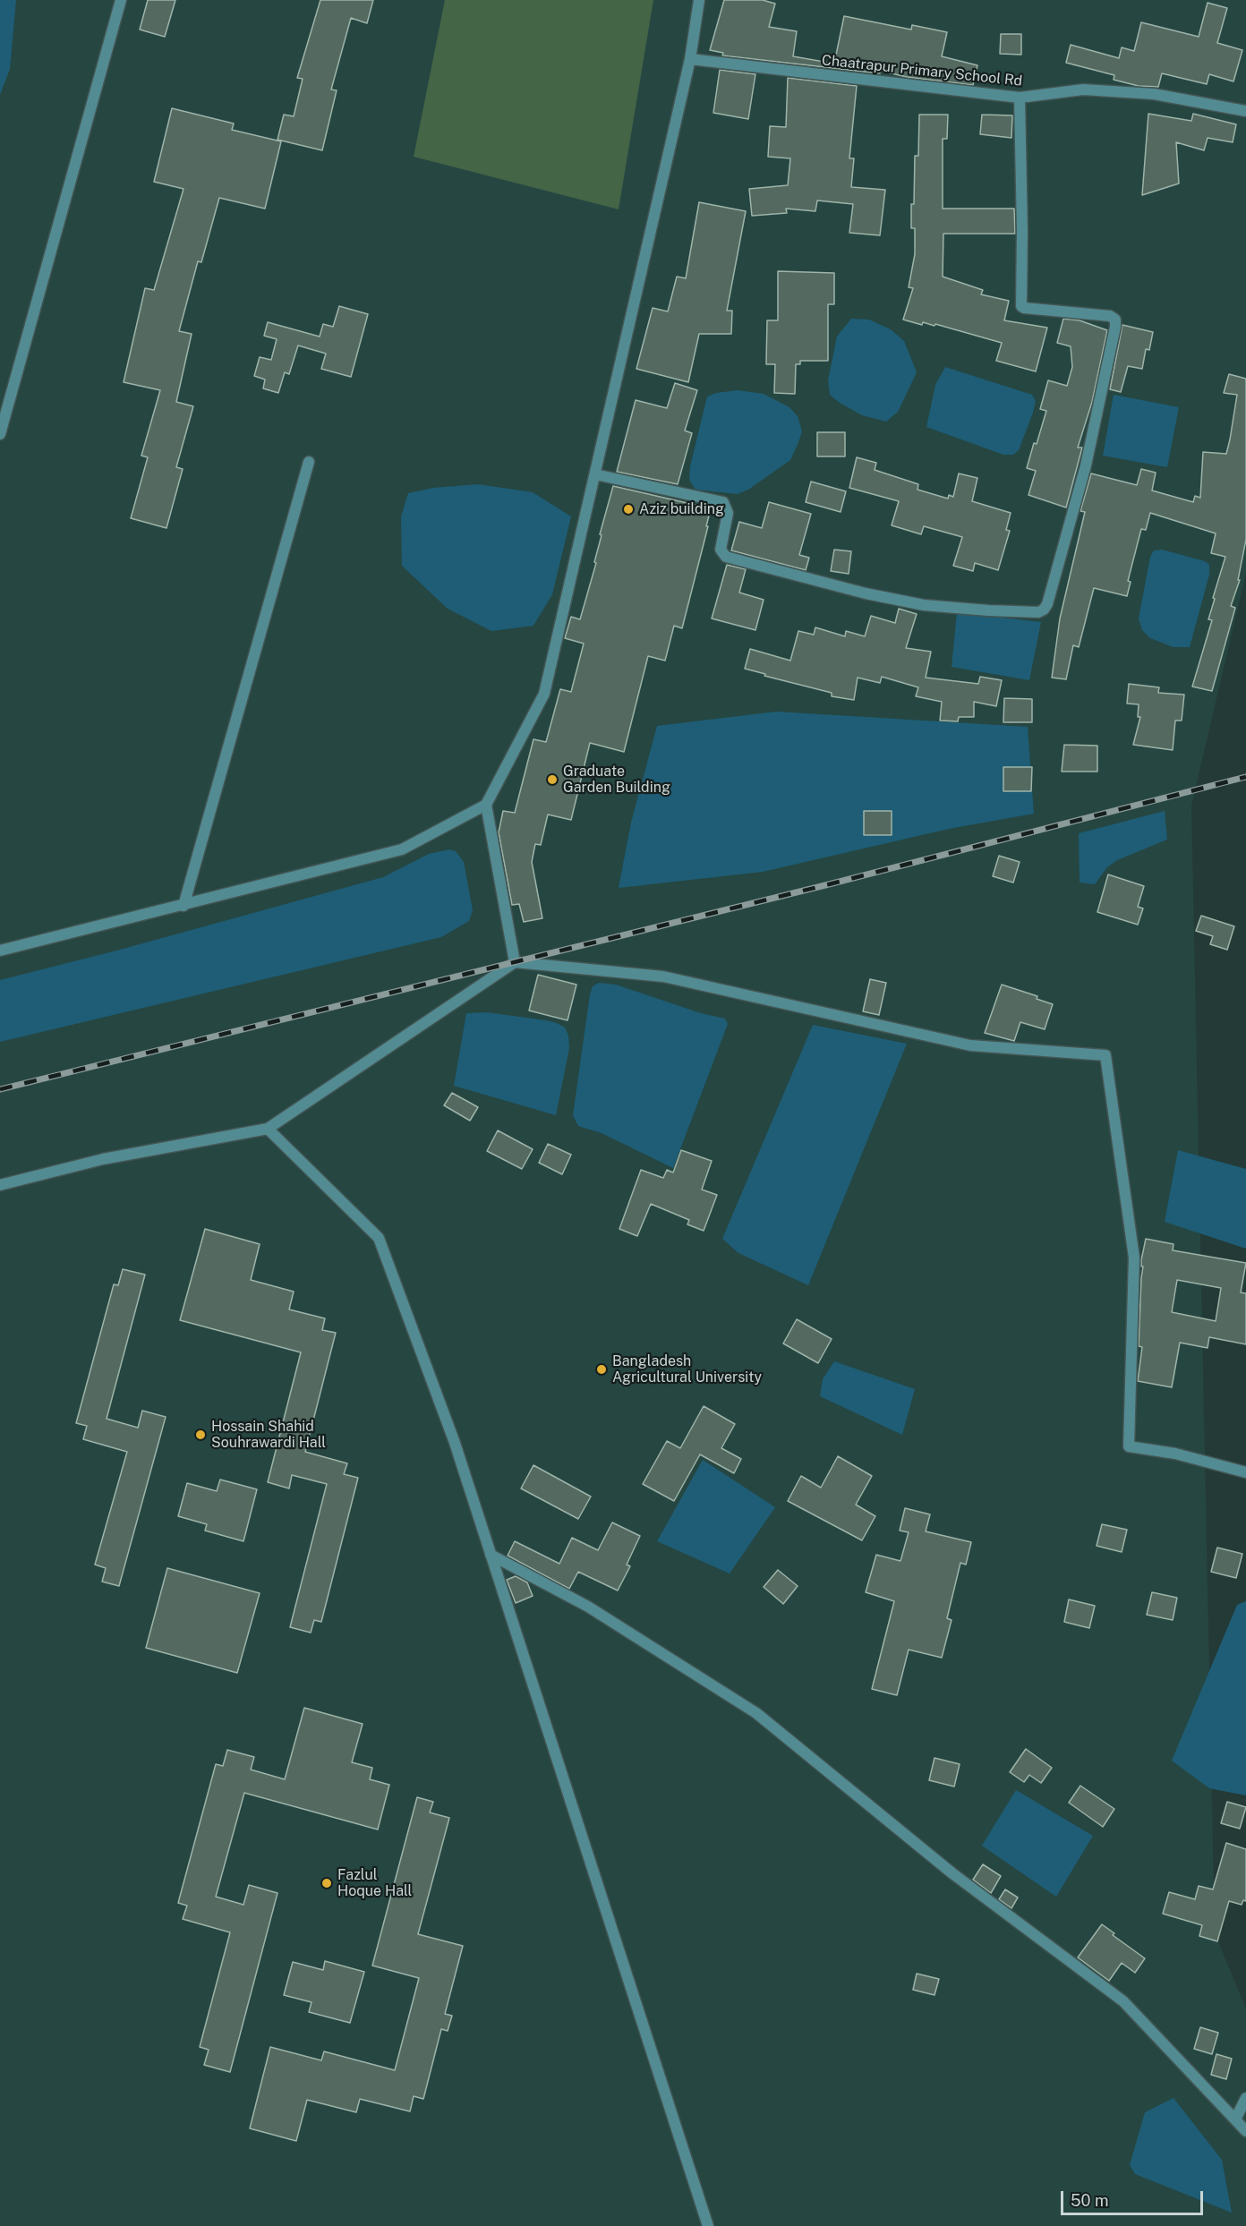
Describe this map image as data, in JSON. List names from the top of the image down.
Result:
{
  "streets": {
    "street": ["Chaatrapur Primary School Rd"]
  },
  "places": [
    "Aziz building",
    "Graduate Garden Building",
    "Bangladesh Agricultural University",
    "Hossain Shahid Souhrawardi Hall",
    "Fazlul Hoque Hall"
  ],
  "scale_bar": "50 m"
}
